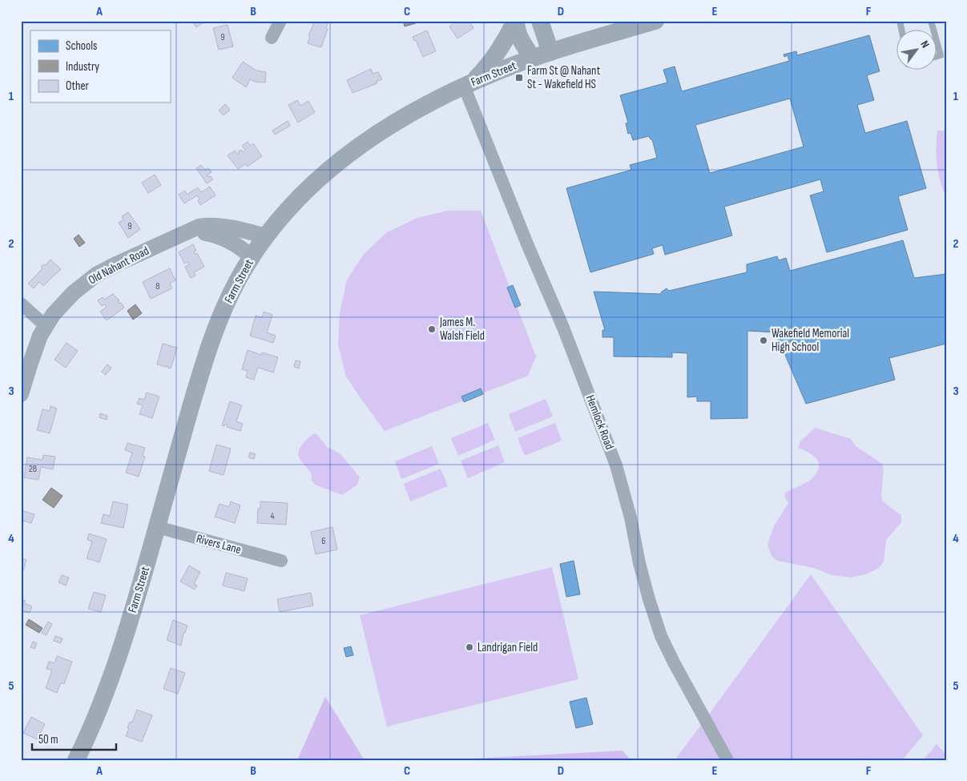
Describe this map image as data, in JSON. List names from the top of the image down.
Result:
{
  "streets": {
    "main road": ["Farm Street"],
    "street": ["Old Nahant Road", "Hemlock Road", "Rivers Lane"]
  },
  "crossings": [
    ["Farm Street", "Old Nahant Road"],
    ["Farm Street", "Hemlock Road"],
    ["Farm Street", "Rivers Lane"]
  ],
  "places": {
    "transit": ["Farm St @ Nahant St - Wakefield HS"],
    "other": ["James M. Walsh Field", "Wakefield Memorial High School", "Landrigan Field"]
  },
  "house_numbers": [
    "9",
    "9",
    "8",
    "28",
    "4",
    "6"
  ],
  "legend": ["Schools", "Industry", "Other"],
  "scale_bar": "50 m",
  "north": "top right",
  "grid": {
    "columns": [
      "A",
      "B",
      "C",
      "D",
      "E",
      "F"
    ],
    "rows": [
      "1",
      "2",
      "3",
      "4",
      "5"
    ]
  }
}
